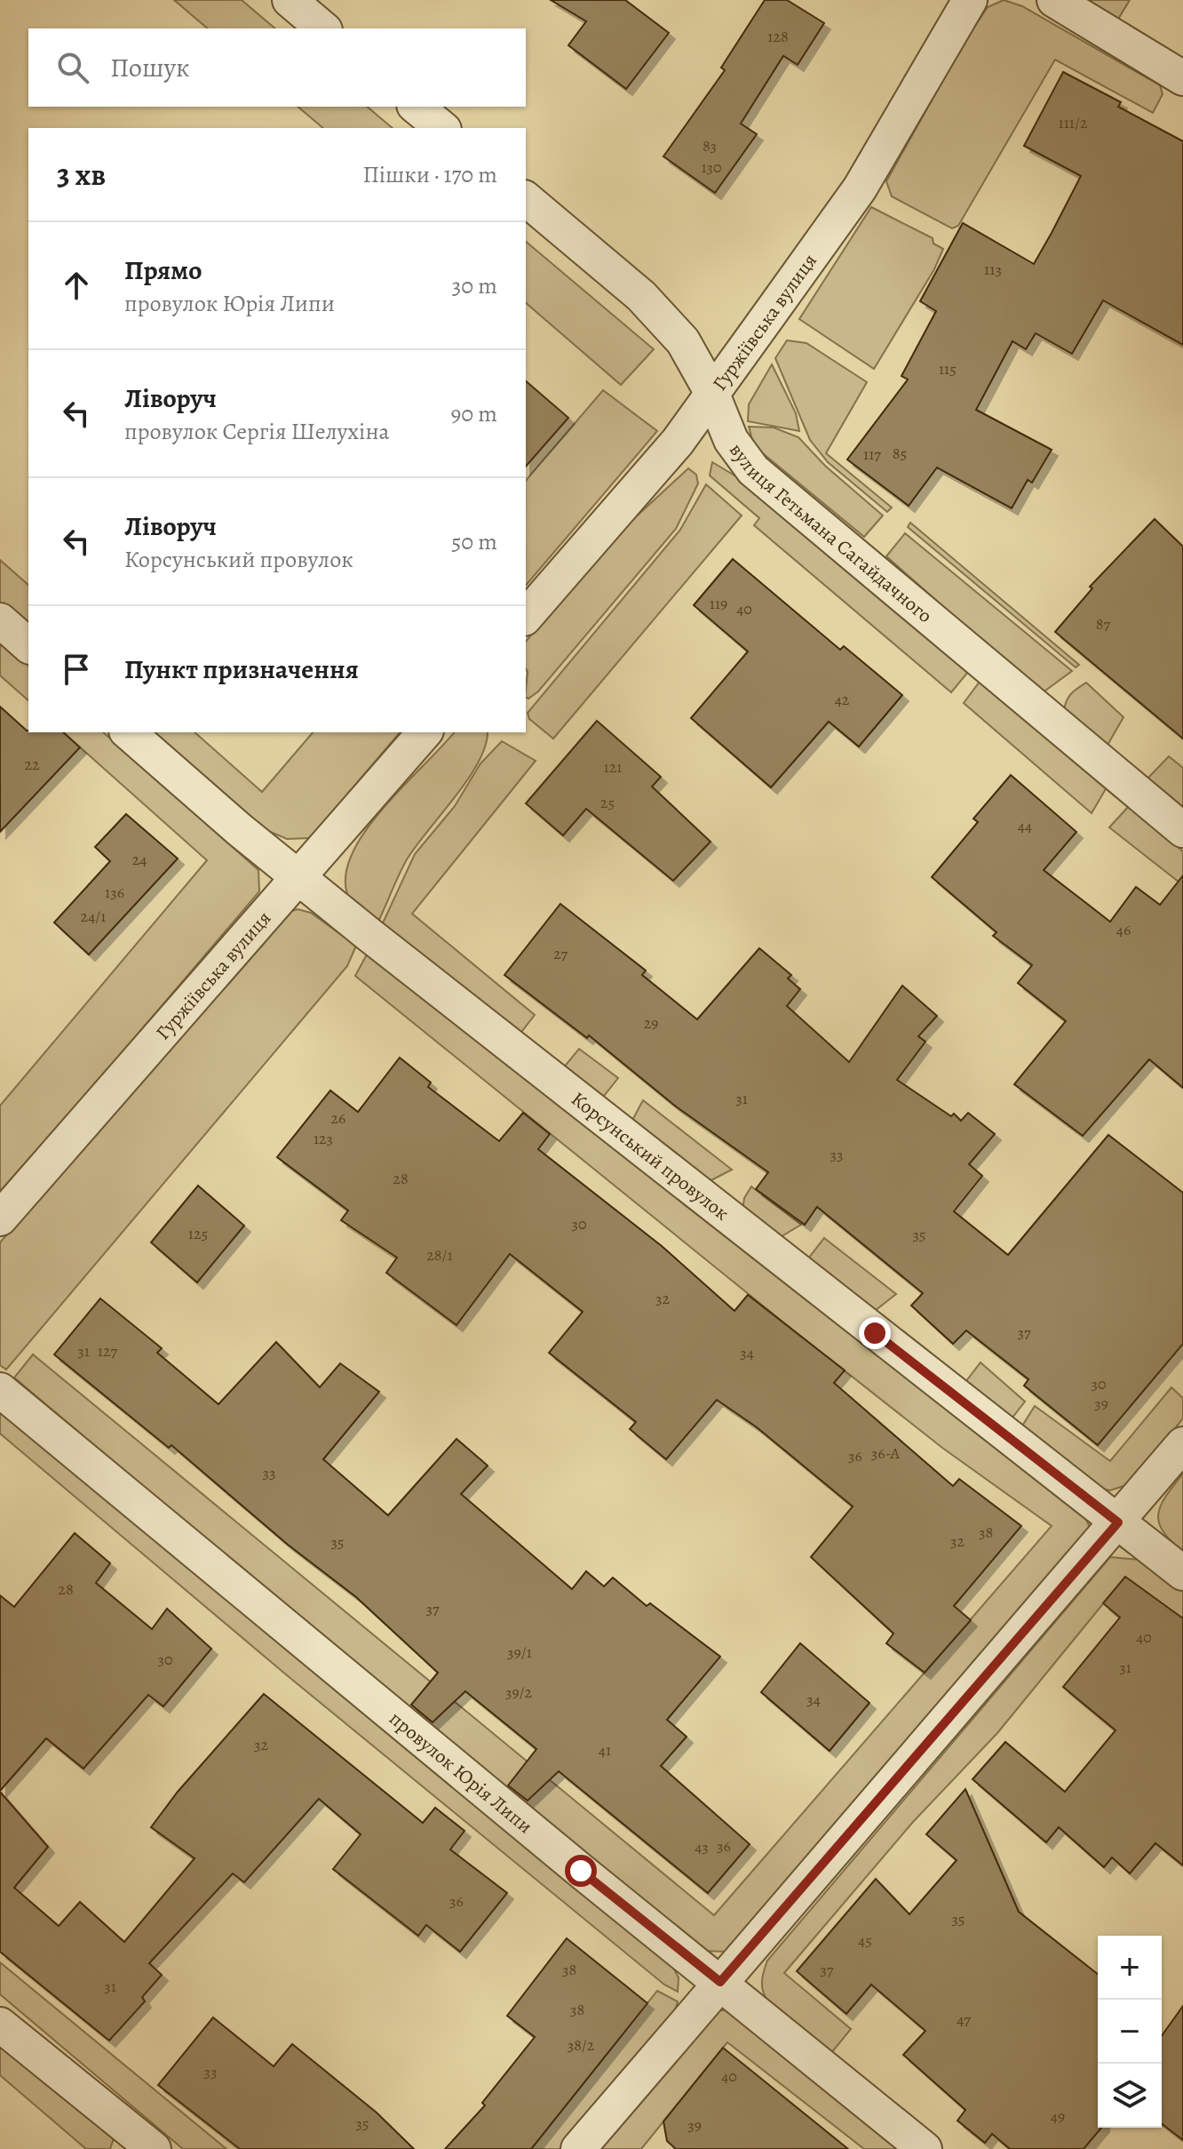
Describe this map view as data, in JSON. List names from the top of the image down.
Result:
{
  "streets": {
    "street": [
      "Гуржіївська вулиця",
      "вулиця Гетьмана Сагайдачного",
      "Корсунський провулок",
      "провулок Юрія Липи"
    ]
  },
  "crossings": [
    ["Гуржіївська вулиця", "вулиця Гетьмана Сагайдачного"],
    ["Гуржіївська вулиця", "Корсунський провулок"]
  ],
  "house_numbers": [
    "128",
    "111/2",
    "83",
    "130",
    "113",
    "115",
    "85",
    "117",
    "119",
    "40",
    "87",
    "42",
    "22",
    "121",
    "25",
    "44",
    "24",
    "136",
    "24/1",
    "46",
    "27",
    "29",
    "31",
    "26",
    "123",
    "33",
    "28",
    "30",
    "125",
    "35",
    "28/1",
    "32",
    "37",
    "31",
    "127",
    "34",
    "30",
    "39",
    "36-А",
    "36",
    "33",
    "38",
    "32",
    "35",
    "28",
    "37",
    "40",
    "39/1",
    "30",
    "31",
    "39/2",
    "34",
    "32",
    "41",
    "36",
    "43",
    "36",
    "35",
    "45",
    "38",
    "37",
    "31",
    "38",
    "47",
    "38/2",
    "33",
    "40",
    "49",
    "35",
    "39"
  ],
  "page": {
    "search": "Пошук",
    "heading": ["3 хв", "Пішки · 170 m"],
    "list": [
      ["Прямо", "провулок Юрія Липи", "30 m"],
      ["Ліворуч", "провулок Сергія Шелухіна", "90 m"],
      ["Ліворуч", "Корсунський провулок", "50 m"],
      "Пункт призначення"
    ],
    "map_buttons": ["+", "−"]
  }
}
